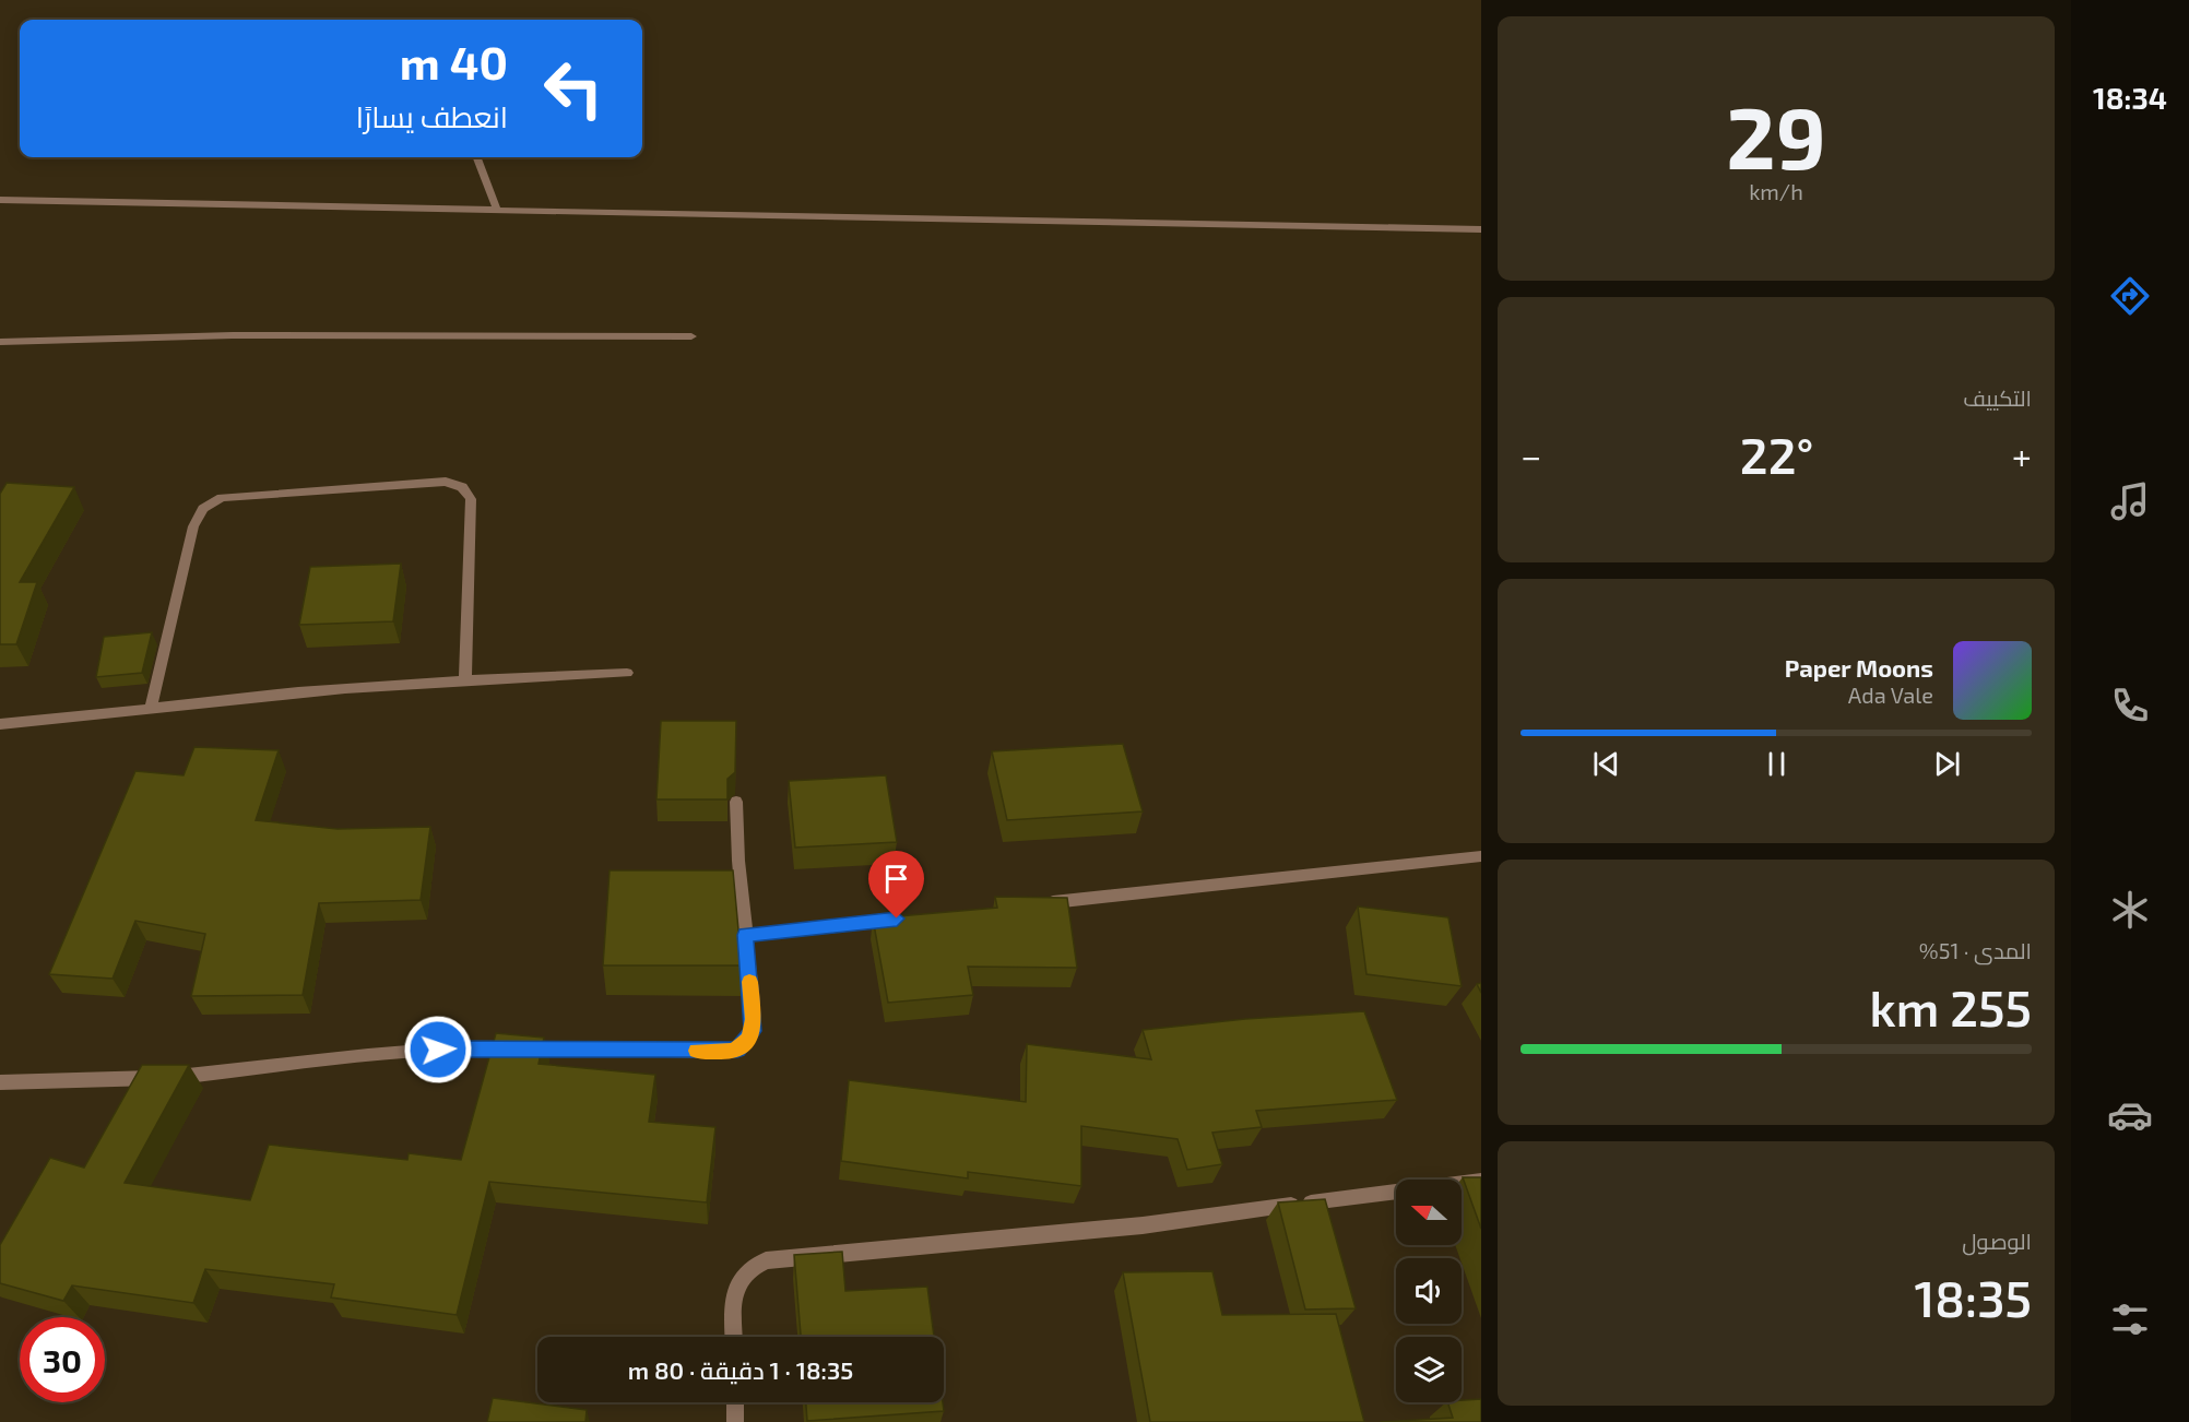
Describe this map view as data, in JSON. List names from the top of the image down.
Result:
{
  "north": "left",
  "page": {
    "tabs": "18:34",
    "tile": [
      ["29", "km/h"],
      "التكييف",
      ["المدى · 51%", "255 km"],
      ["الوصول", "18:35"]
    ],
    "turn": ["40 m", "انعطف يسارًا"],
    "heat": ["−", "22°", "+"],
    "song": ["Paper Moons", "Ada Vale"],
    "limit": "30",
    "trip": "18:35 · 1 دقيقة · 80 m"
  }
}
